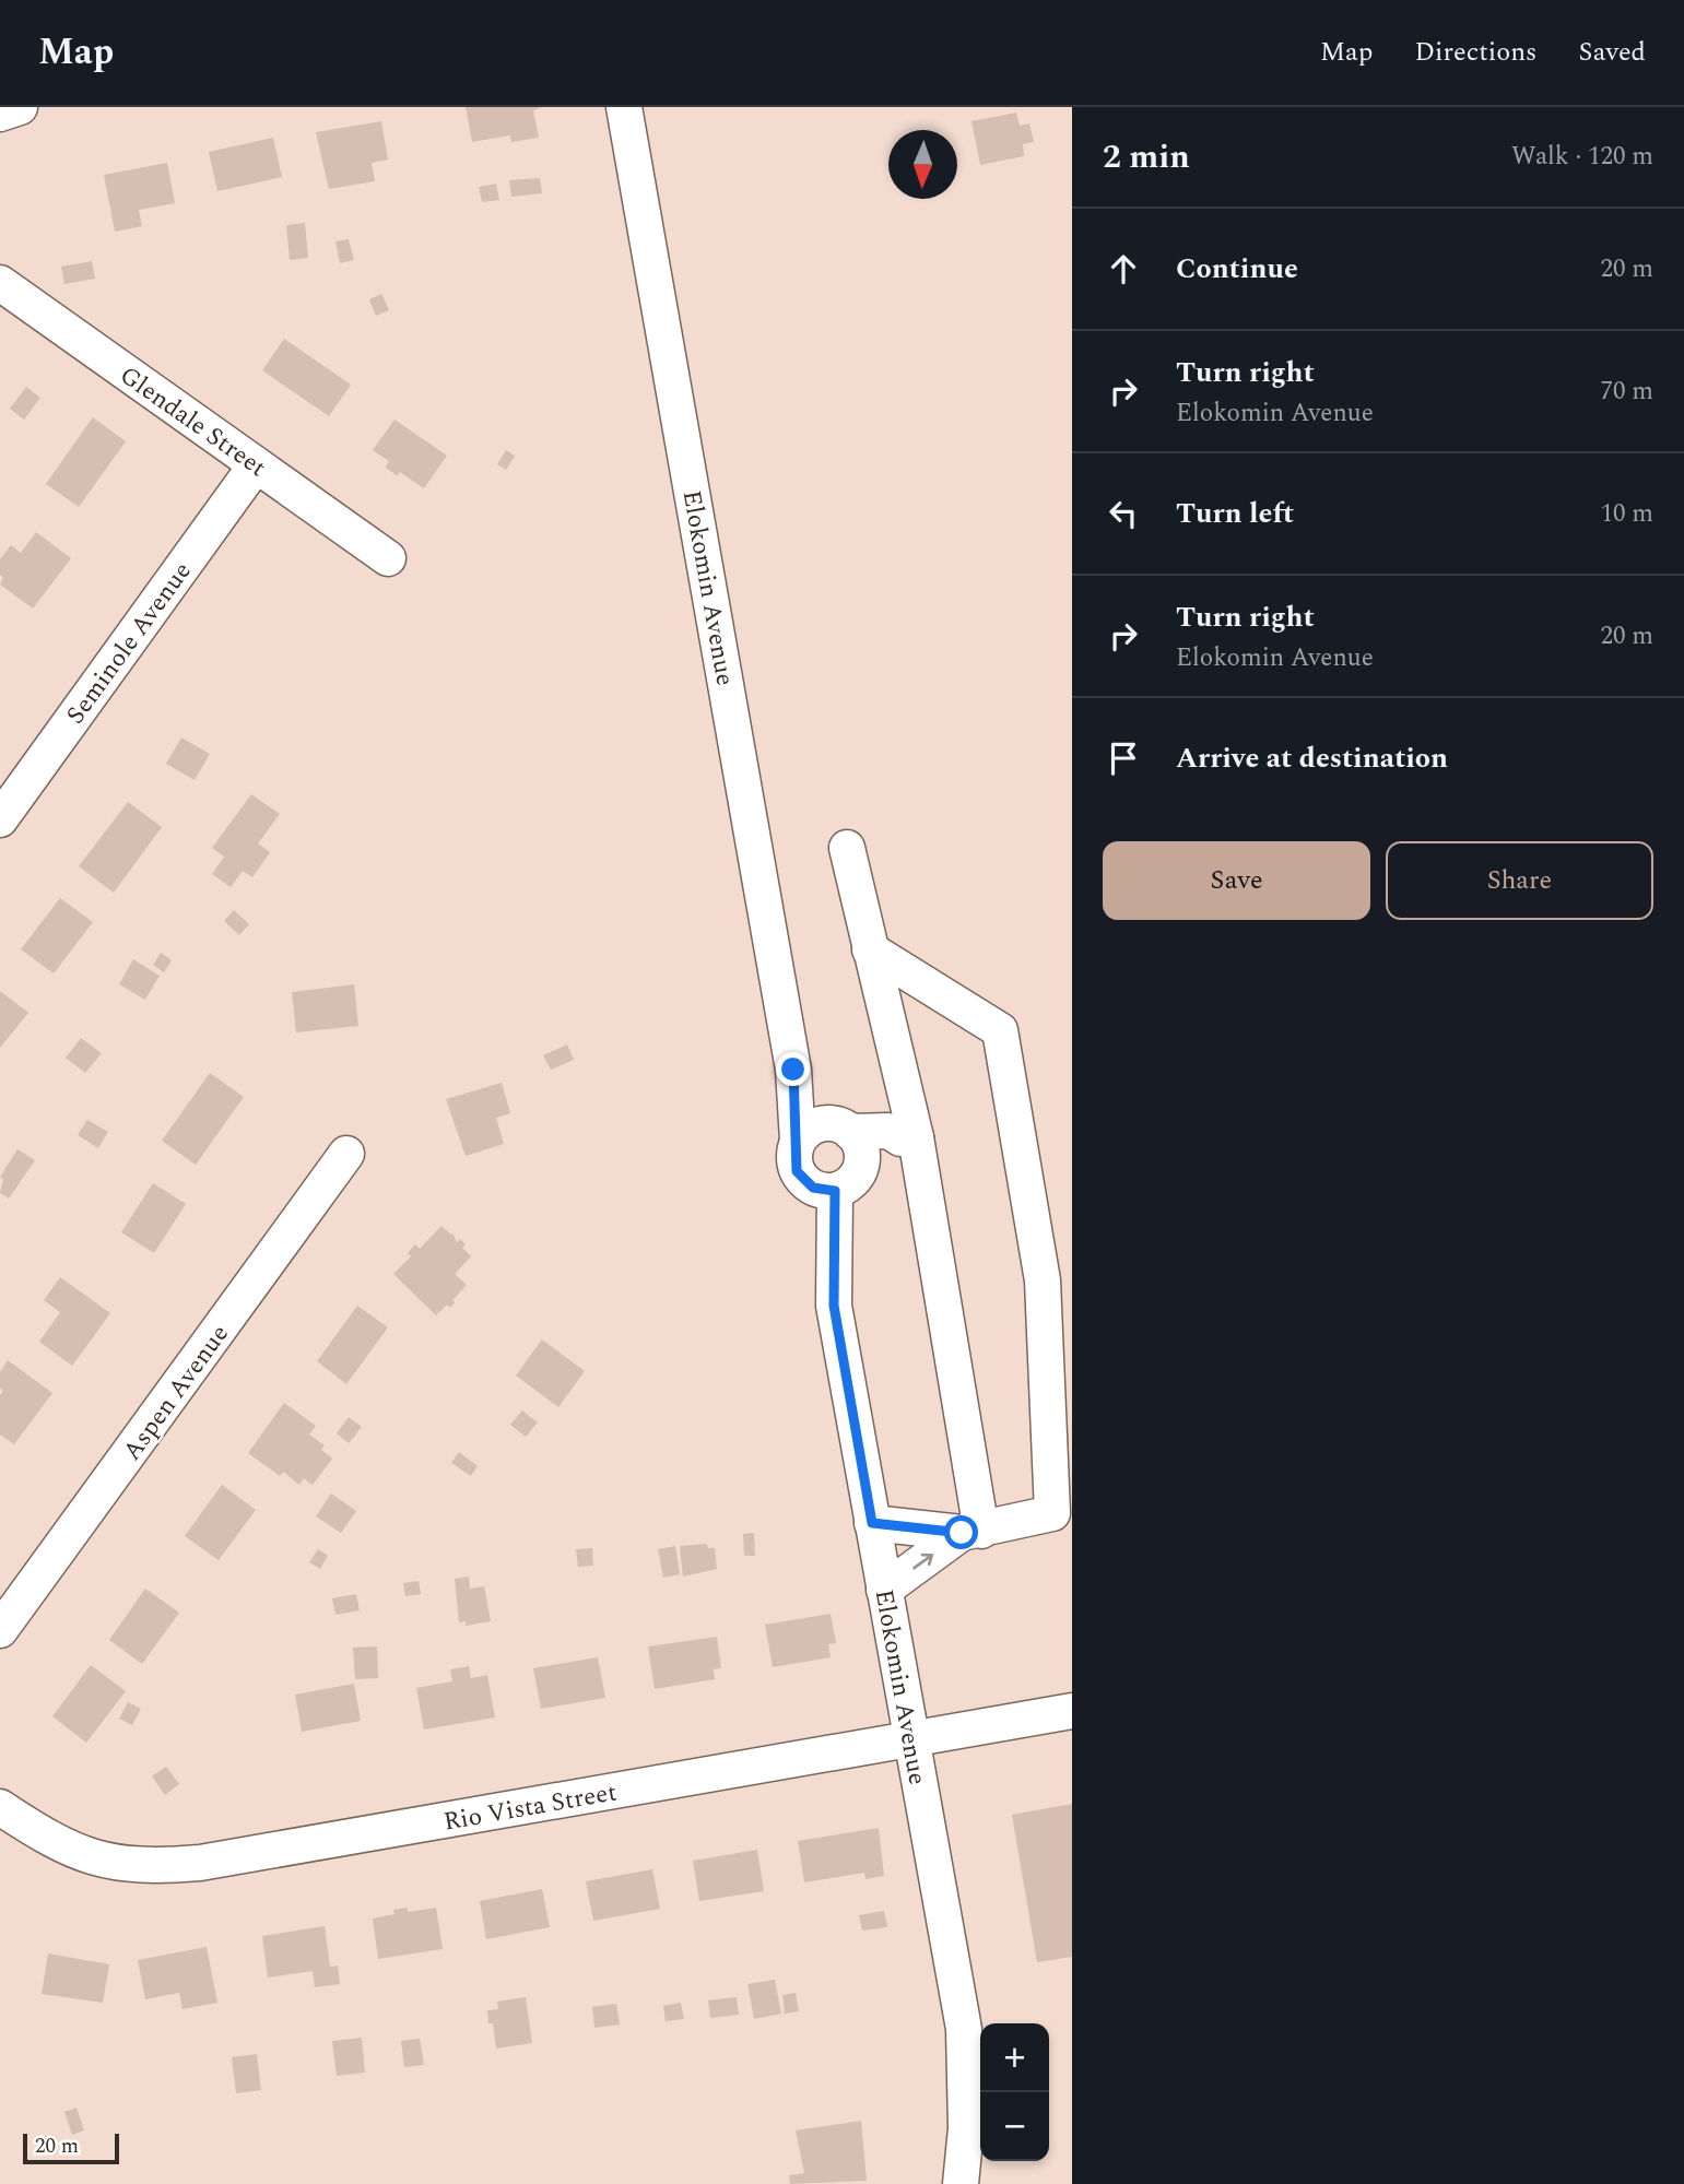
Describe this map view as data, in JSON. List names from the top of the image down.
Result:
{
  "streets": {
    "street": [
      "Glendale Street",
      "Elokomin Avenue",
      "Seminole Avenue",
      "Aspen Avenue",
      "Rio Vista Street"
    ]
  },
  "crossings": [
    ["Glendale Street", "Seminole Avenue"],
    ["Elokomin Avenue", "Rio Vista Street"]
  ],
  "scale_bar": "20 m",
  "north": "bottom",
  "page": {
    "header": "Map",
    "nav": ["Map", "Directions", "Saved"],
    "heading": ["2 min", "Walk · 120 m"],
    "list": [
      ["Continue", "20 m"],
      ["Turn right", "Elokomin Avenue", "70 m"],
      ["Turn left", "10 m"],
      ["Turn right", "Elokomin Avenue", "20 m"],
      "Arrive at destination"
    ],
    "buttons": ["Save", "Share"],
    "map_buttons": ["+", "−"],
    "scale": "20 m"
  }
}
